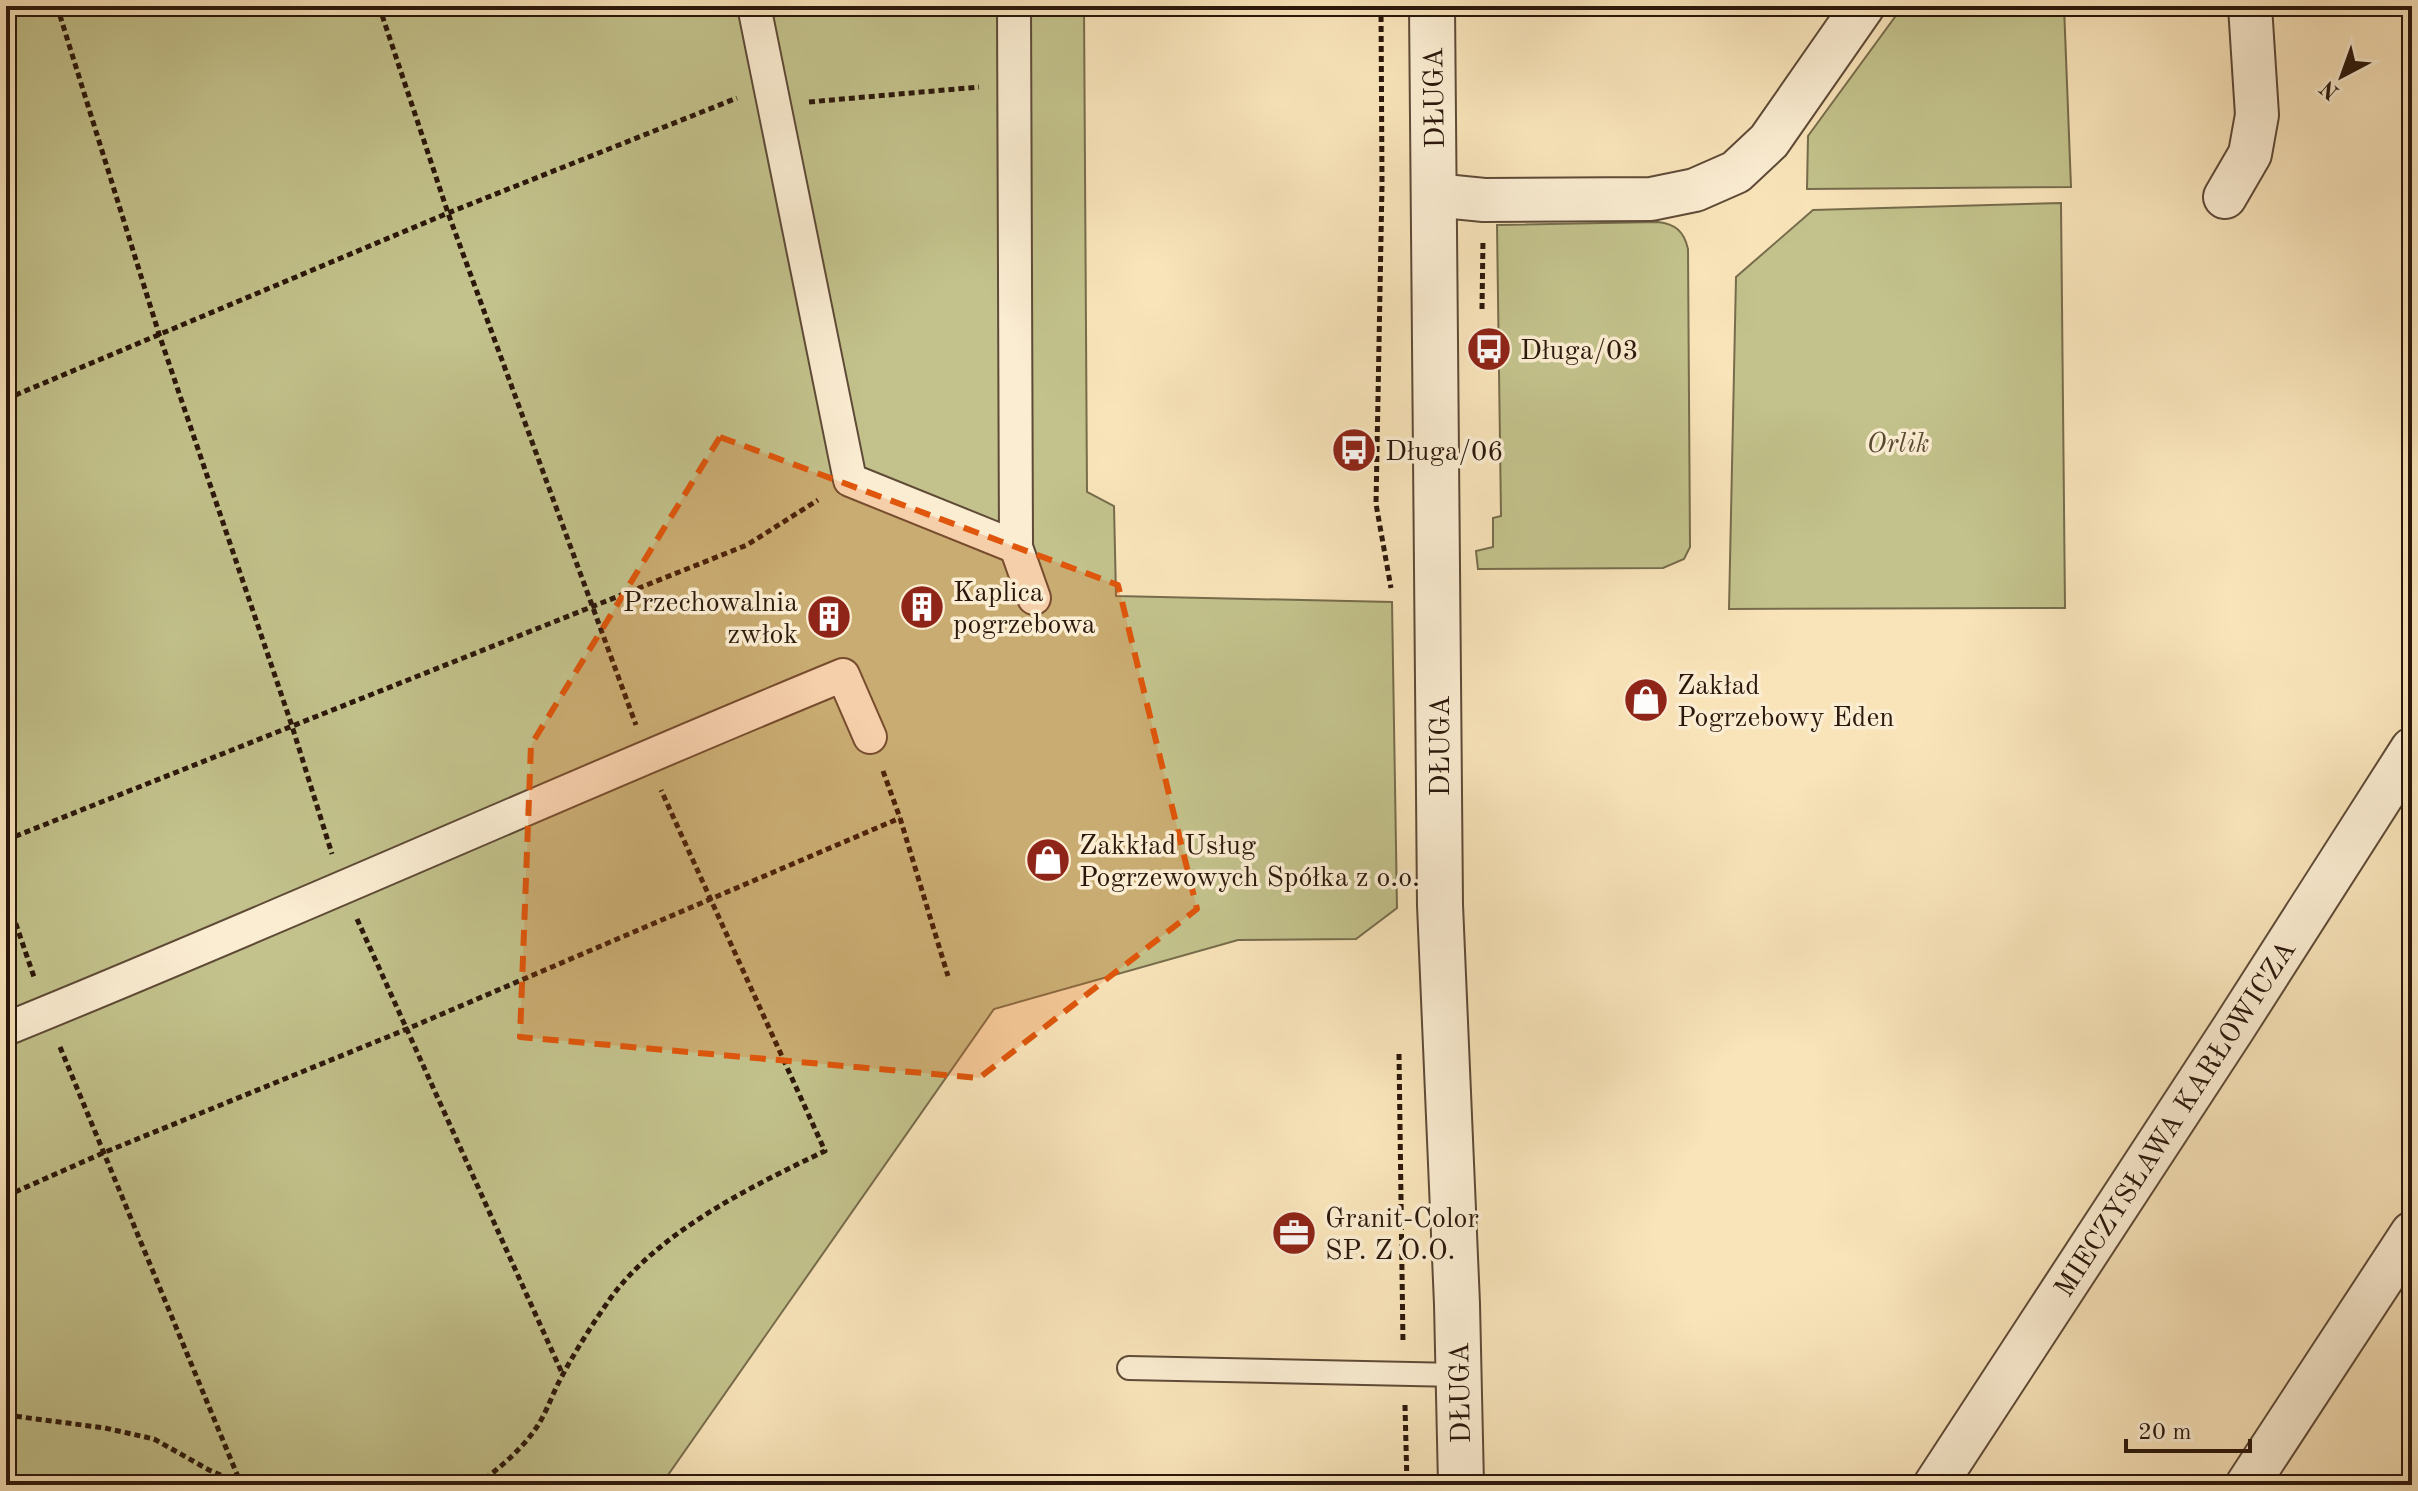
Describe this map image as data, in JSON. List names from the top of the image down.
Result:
{
  "streets": {
    "street": ["DŁUGA", "MIECZYSŁAWA KARŁOWICZA"]
  },
  "parks": ["Orlik"],
  "places": {
    "bus stop": ["Długa/03", "Długa/06"],
    "building": ["Kaplica pogrzebowa", "Przechowalnia zwłok"],
    "shop": ["Zakład Pogrzebowy Eden", "Zakkład Usług Pogrzewowych Spółka z o.o."],
    "office": ["Granit-Color SP. Z O.O."]
  },
  "scale_bar": "20 m",
  "north": "bottom left"
}
